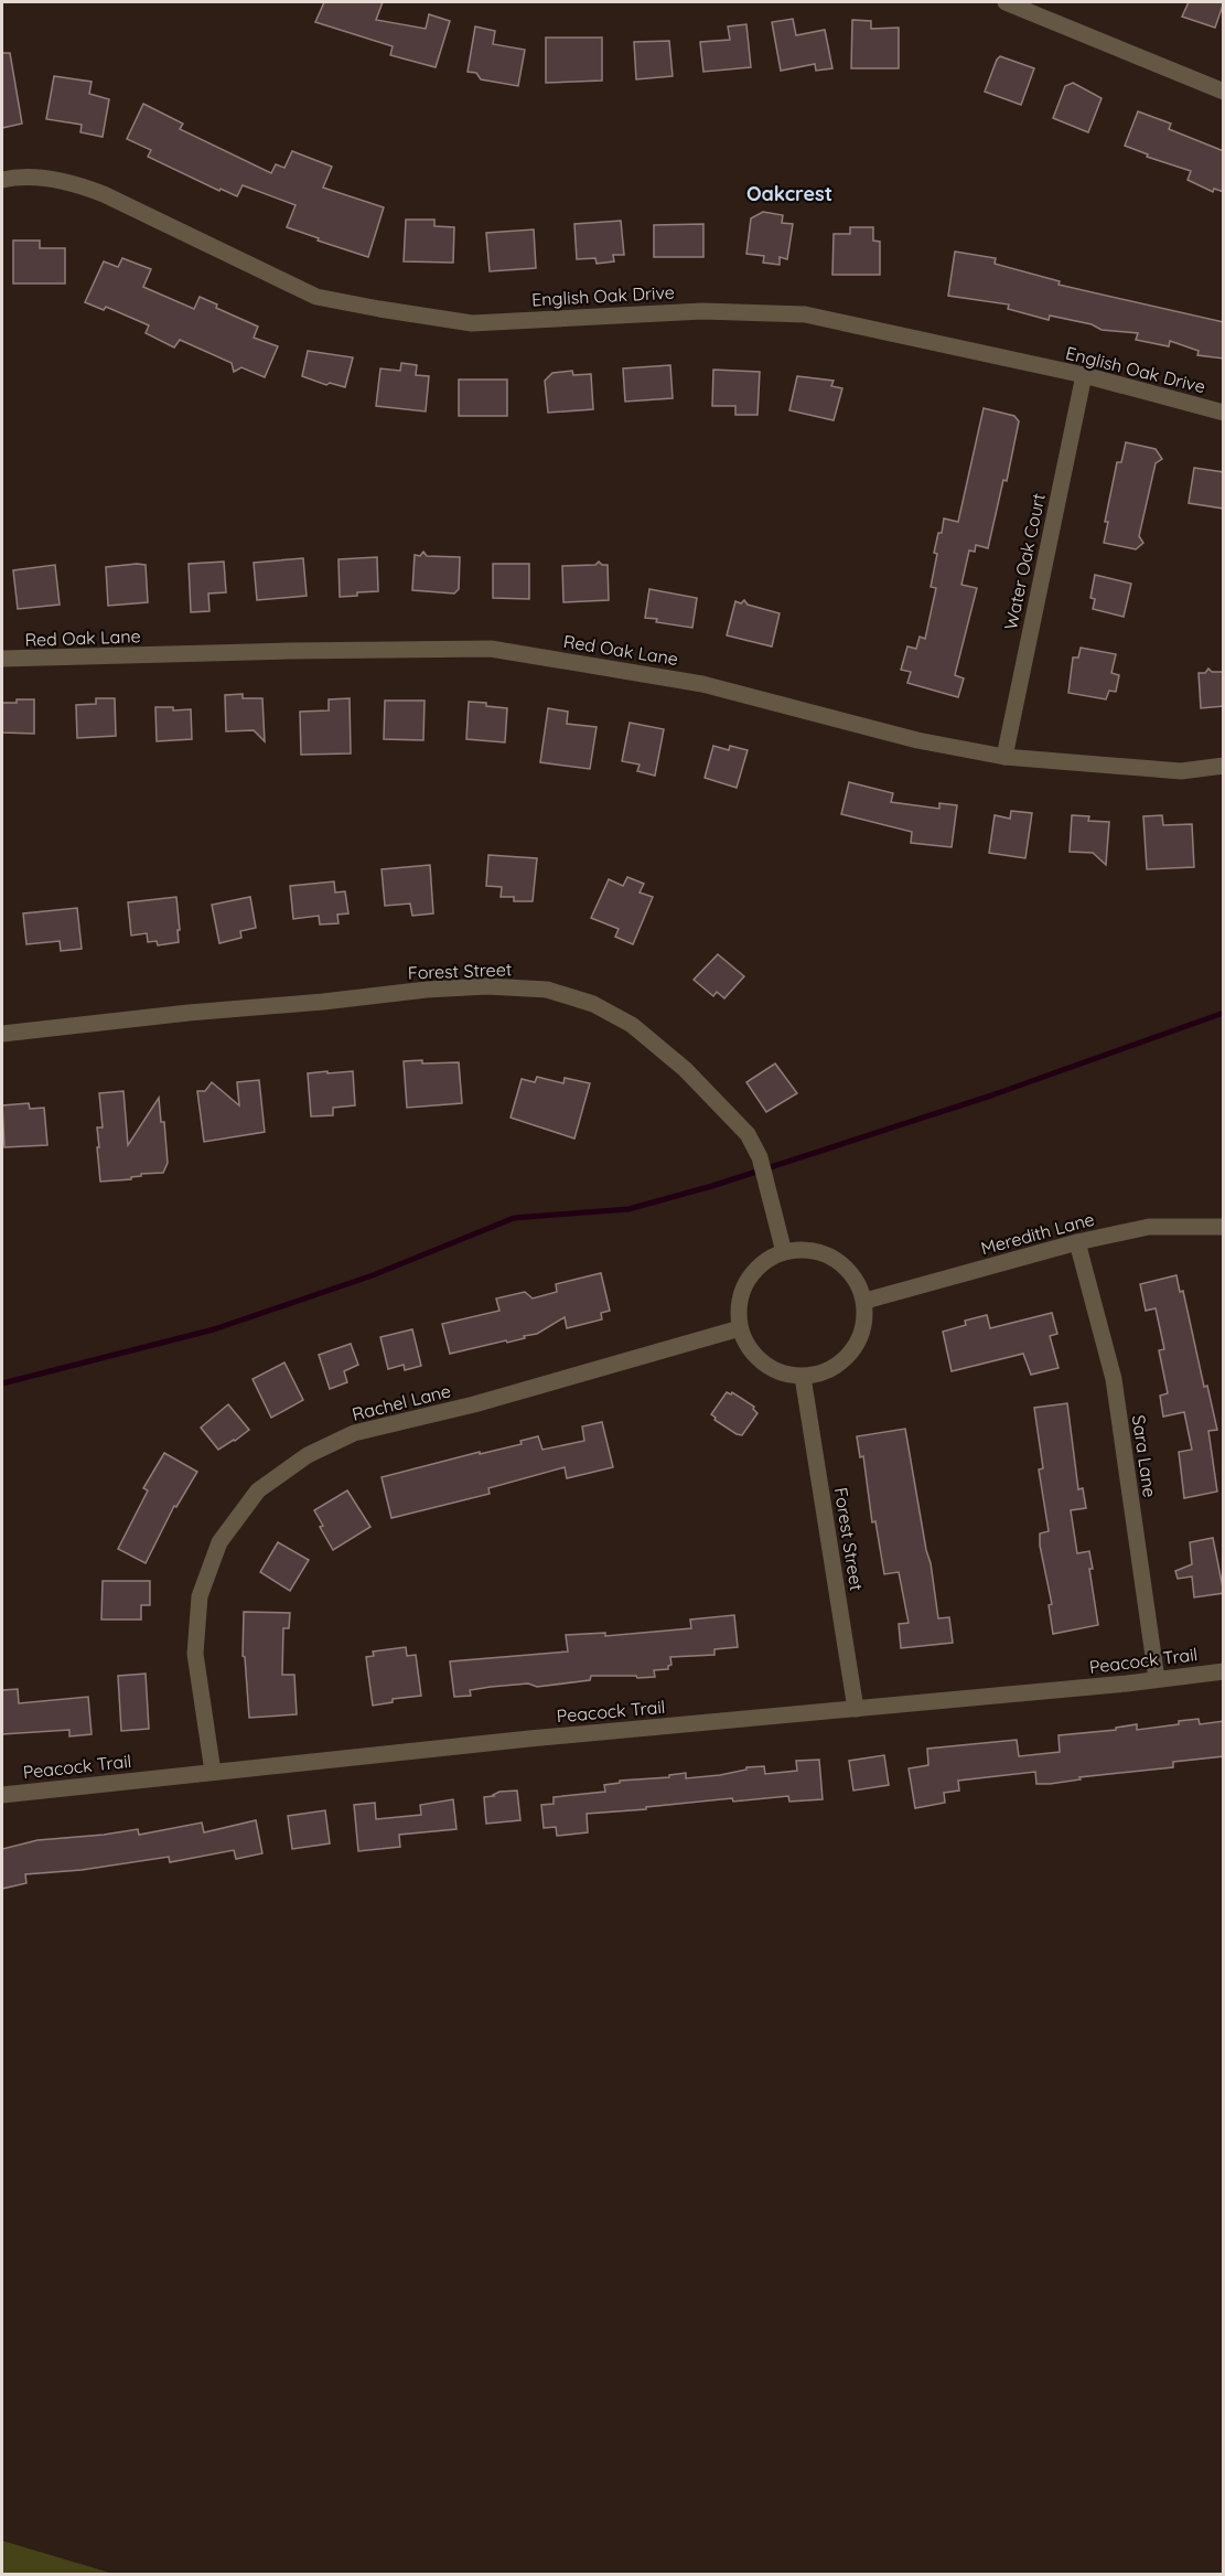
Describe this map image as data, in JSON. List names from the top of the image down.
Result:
{
  "streets": {
    "street": [
      "English Oak Drive",
      "Water Oak Court",
      "Red Oak Lane",
      "Forest Street",
      "Meredith Lane",
      "Rachel Lane",
      "Sara Lane",
      "Peacock Trail"
    ]
  },
  "crossings": [
    ["English Oak Drive", "Water Oak Court"],
    ["Water Oak Court", "Red Oak Lane"],
    ["Forest Street", "Meredith Lane"],
    ["Forest Street", "Rachel Lane"],
    ["Forest Street", "Peacock Trail"],
    ["Meredith Lane", "Rachel Lane"],
    ["Meredith Lane", "Sara Lane"],
    ["Rachel Lane", "Peacock Trail"],
    ["Sara Lane", "Peacock Trail"]
  ],
  "districts": ["Oakcrest"]
}
